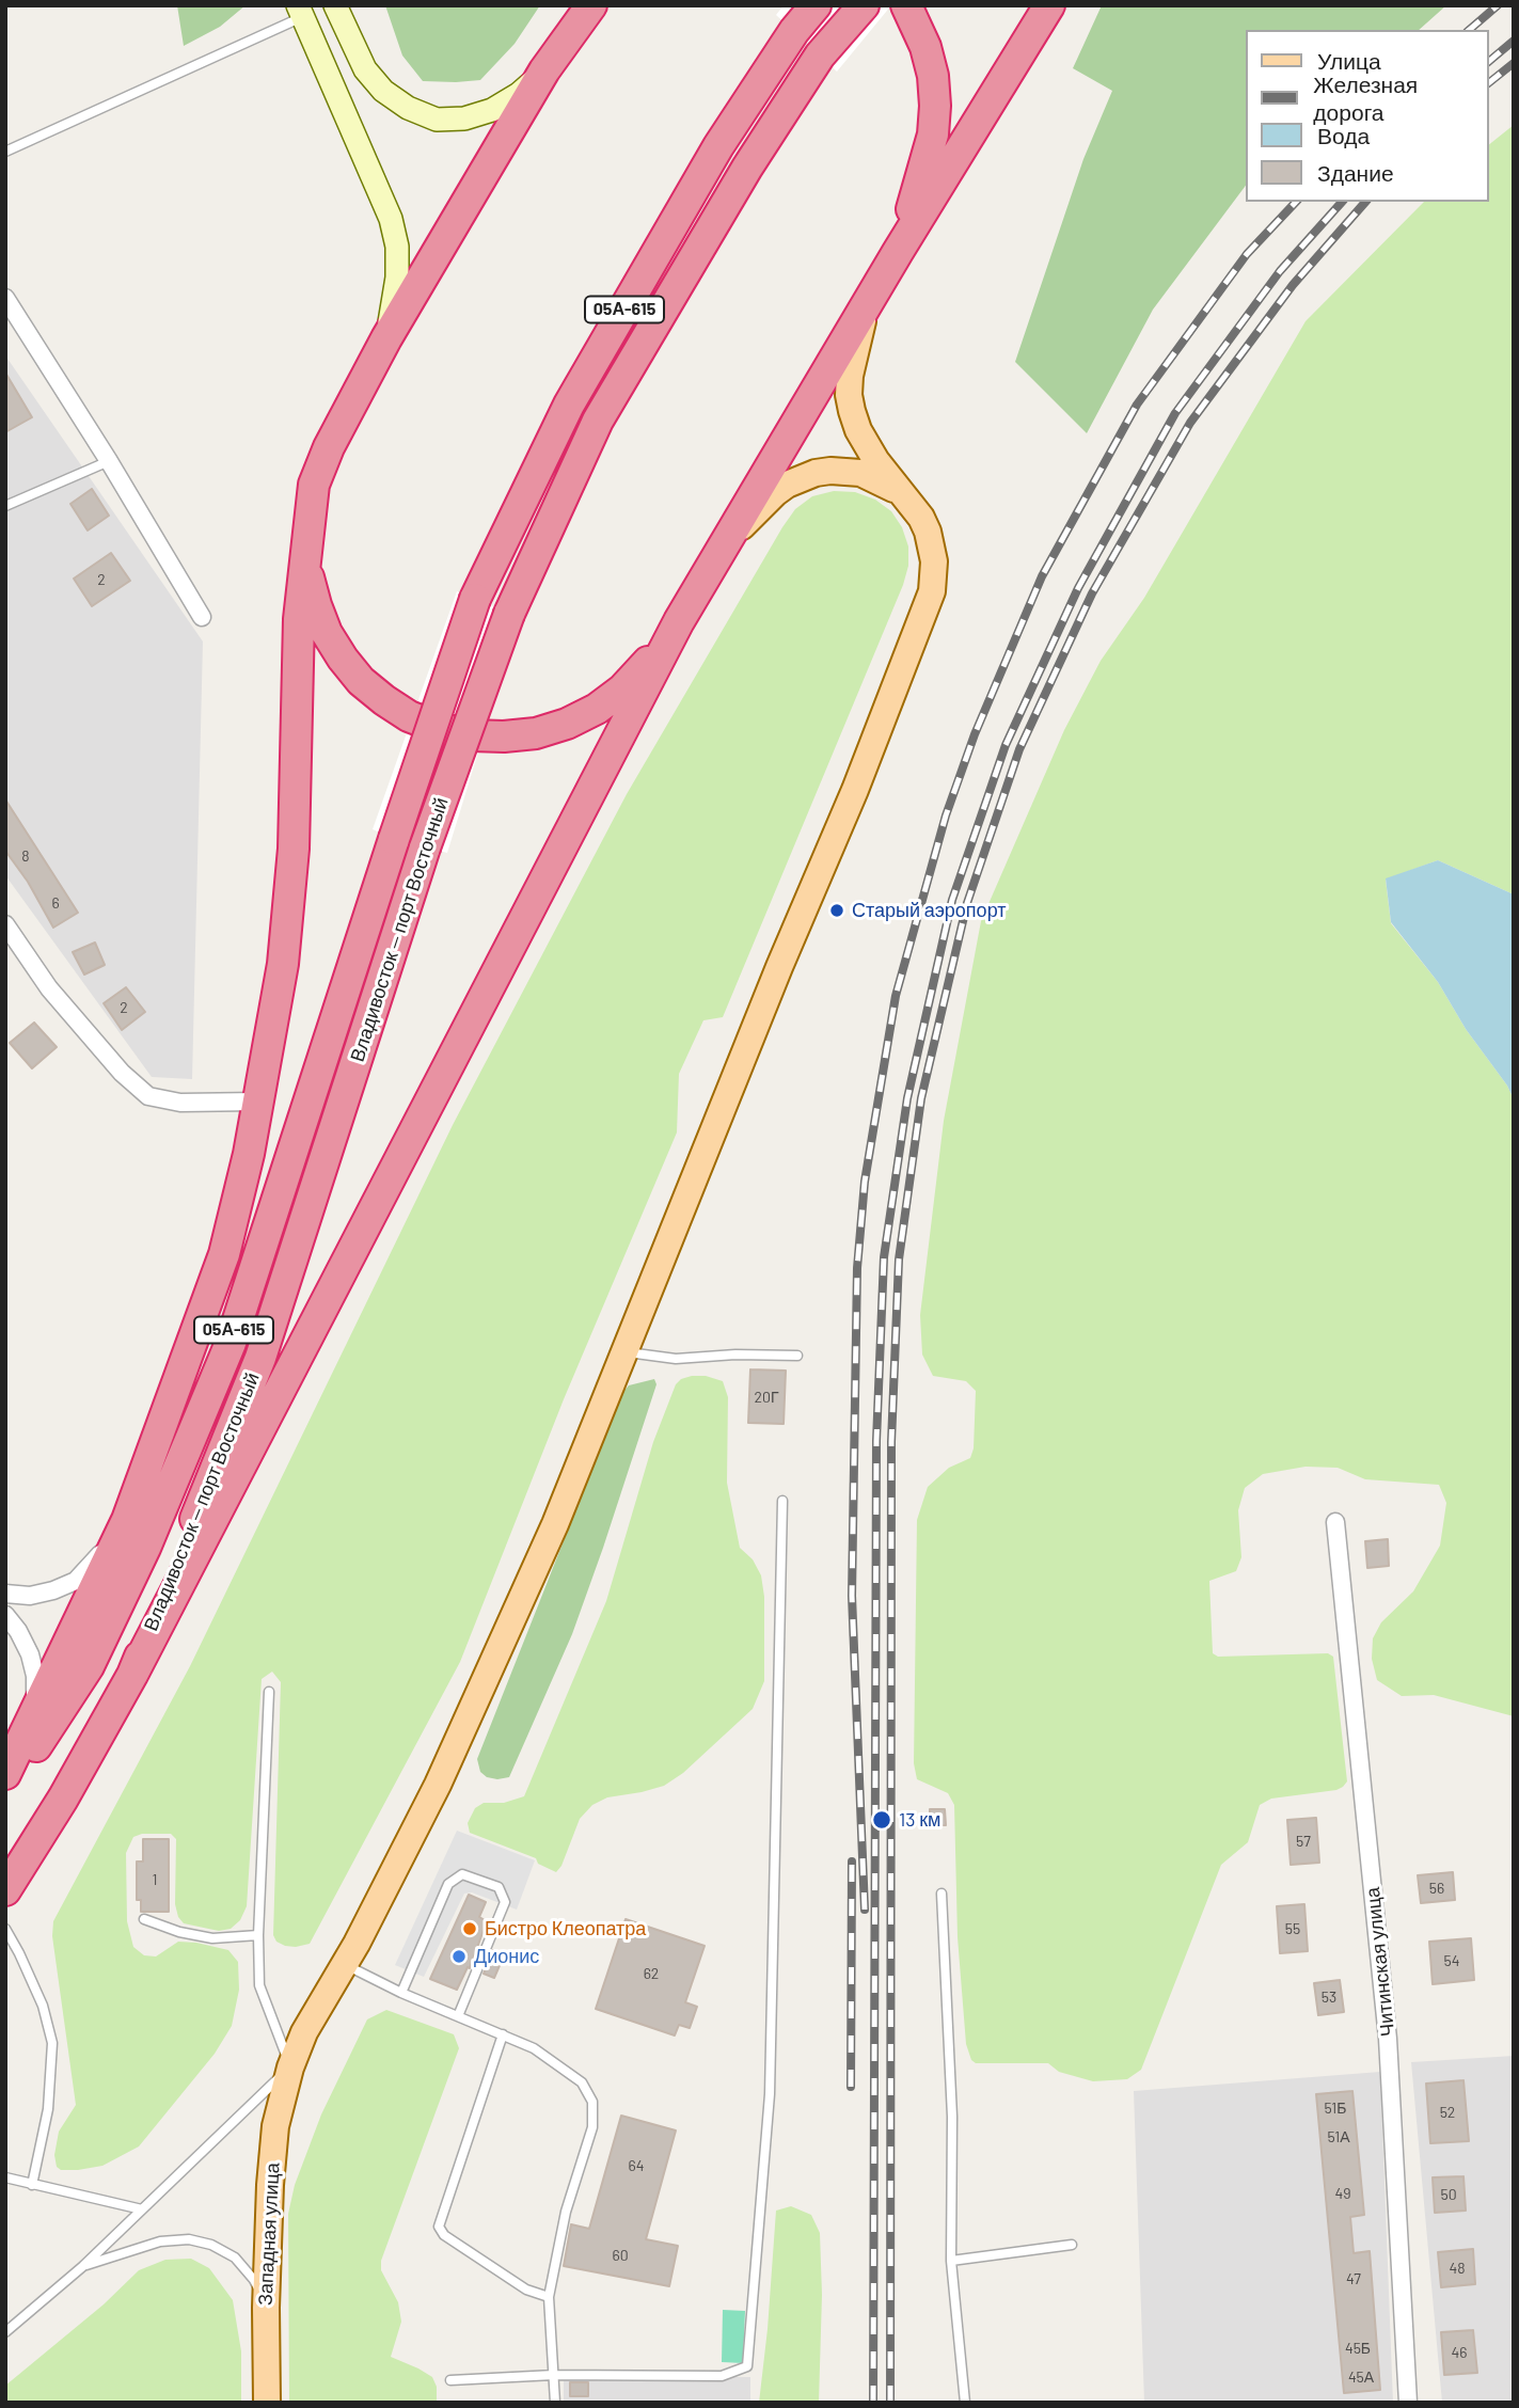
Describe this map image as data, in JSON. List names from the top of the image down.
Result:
{
  "streets": {
    "highway": ["05А-615", "Владивосток — порт Восточный"],
    "main road": ["Западная улица"],
    "street": ["Читинская улица"]
  },
  "places": [
    "Старый аэропорт",
    "13 км",
    "Бистро Клеопатра",
    "Дионис"
  ],
  "house_numbers": [
    "2",
    "8",
    "6",
    "2",
    "20Г",
    "57",
    "1",
    "56",
    "55",
    "54",
    "62",
    "53",
    "51Б",
    "52",
    "51А",
    "64",
    "49",
    "50",
    "60",
    "48",
    "47",
    "45Б",
    "46",
    "45А"
  ],
  "legend": [
    "Улица",
    "Железная дорога",
    "Вода",
    "Здание"
  ]
}
